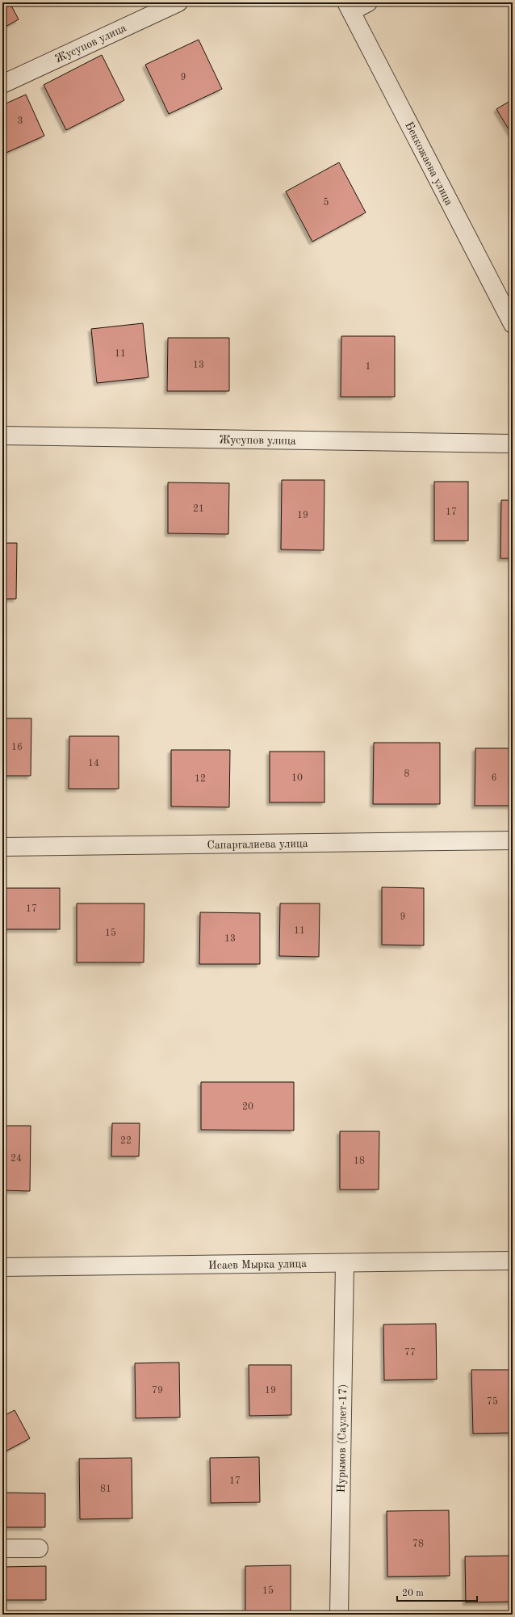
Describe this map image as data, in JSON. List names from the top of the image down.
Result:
{
  "streets": {
    "street": [
      "Жусупов улица",
      "Беккожаева улица",
      "Сапаргалиева улица",
      "Исаев Мырка улица",
      "Нурымов (Саулет-17)"
    ]
  },
  "crossings": [
    ["Исаев Мырка улица", "Нурымов (Саулет-17)"]
  ],
  "house_numbers": [
    "9",
    "3",
    "5",
    "11",
    "13",
    "1",
    "21",
    "17",
    "19",
    "16",
    "14",
    "8",
    "10",
    "6",
    "12",
    "17",
    "9",
    "11",
    "15",
    "13",
    "20",
    "22",
    "24",
    "18",
    "77",
    "79",
    "19",
    "75",
    "17",
    "81",
    "78",
    "15"
  ],
  "scale_bar": "20 m"
}
